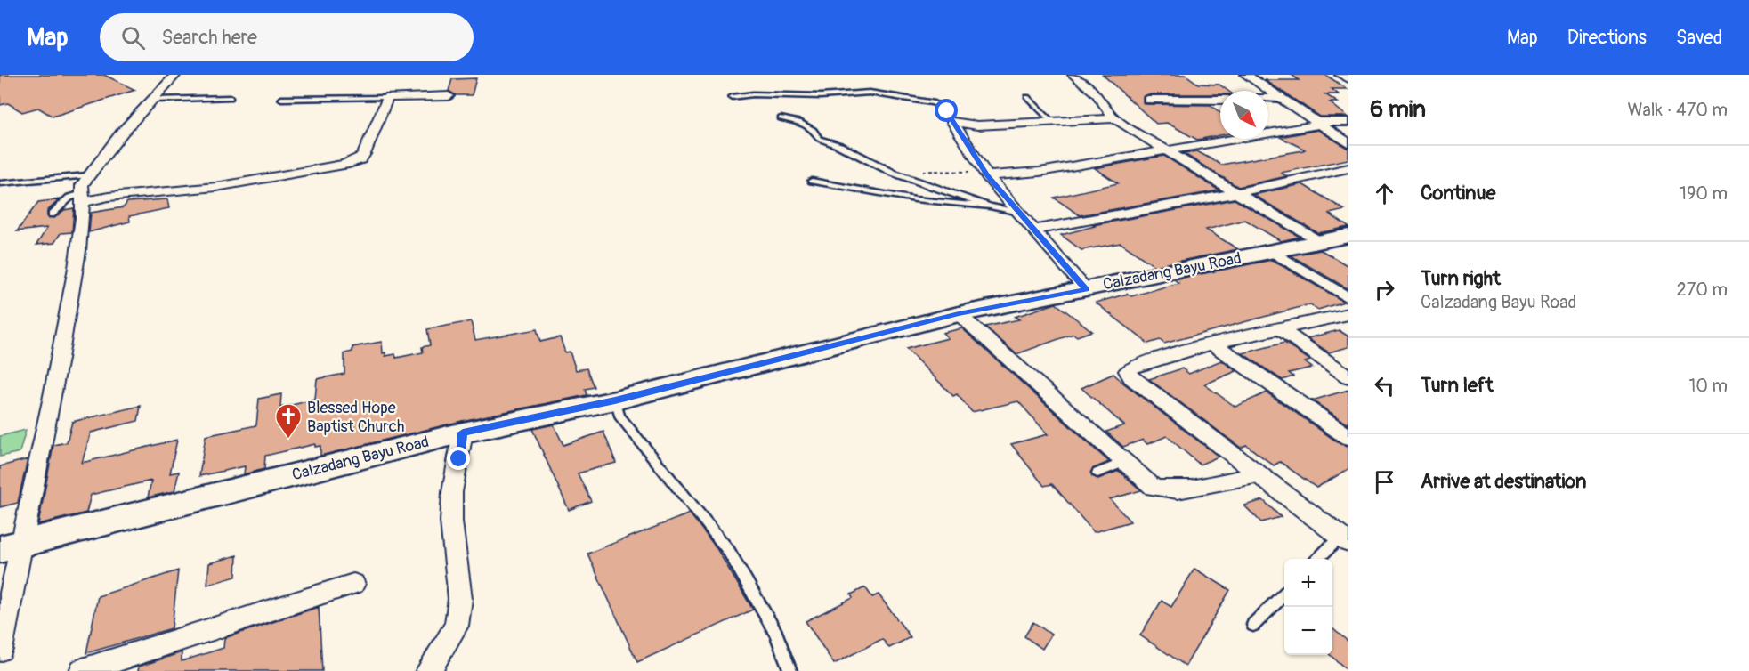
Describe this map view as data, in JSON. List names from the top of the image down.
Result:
{
  "streets": {
    "street": ["Calzadang Bayu Road"]
  },
  "places": {
    "church": ["Blessed Hope Baptist Church"]
  },
  "north": "bottom right",
  "page": {
    "header": "Map",
    "search": "Search here",
    "nav": ["Map", "Directions", "Saved"],
    "heading": ["6 min", "Walk · 470 m"],
    "list": [
      ["Continue", "190 m"],
      ["Turn right", "Calzadang Bayu Road", "270 m"],
      ["Turn left", "10 m"],
      "Arrive at destination"
    ],
    "map_buttons": ["+", "−"]
  }
}
